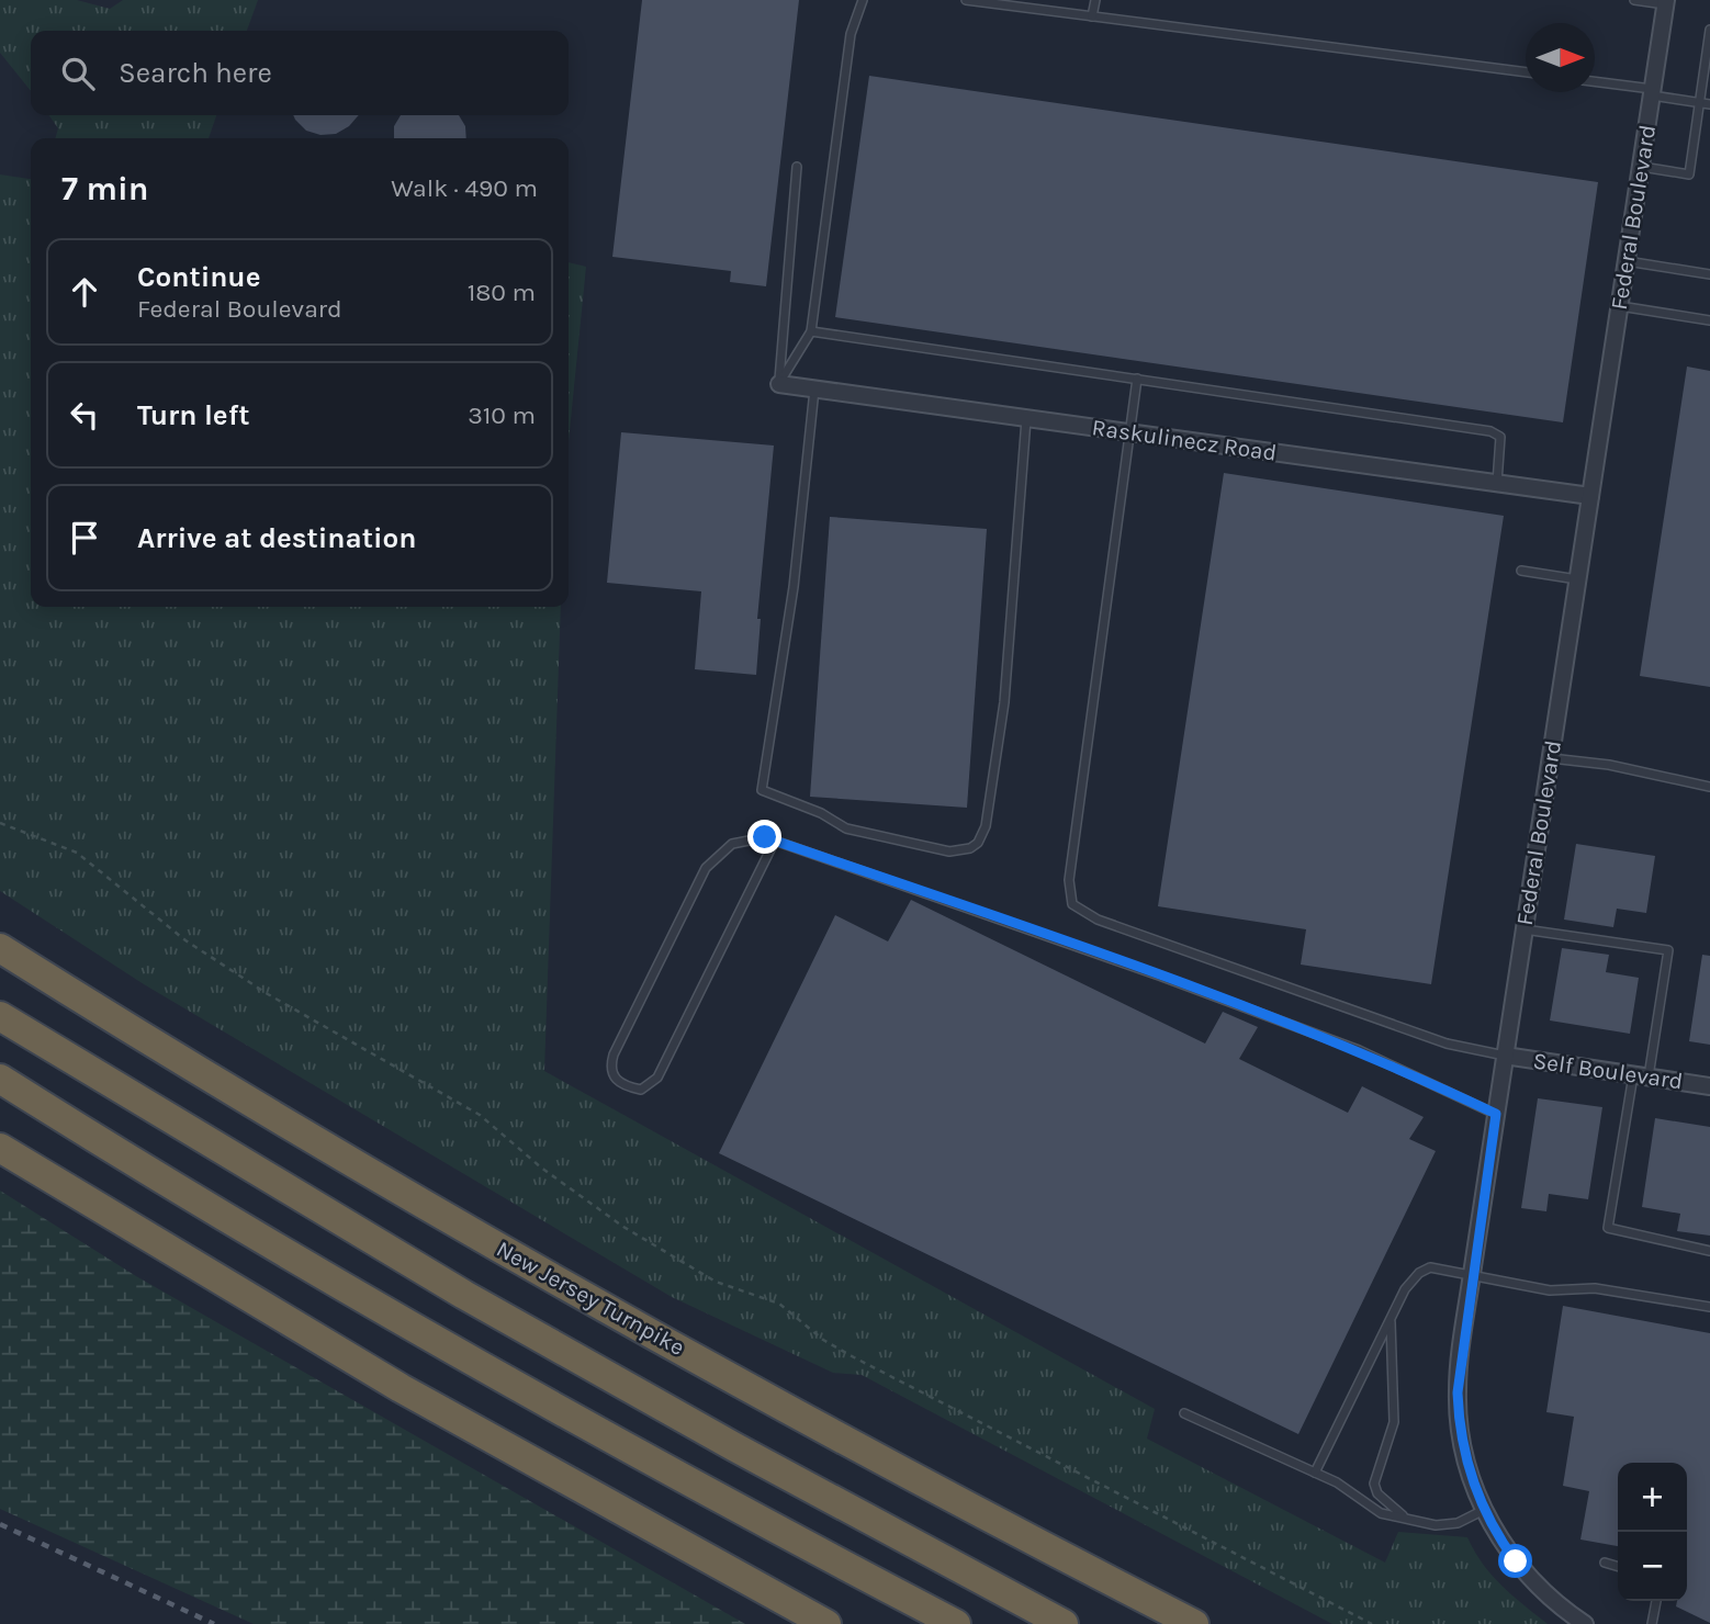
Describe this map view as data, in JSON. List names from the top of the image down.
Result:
{
  "streets": {
    "highway": ["New Jersey Turnpike"],
    "street": ["Federal Boulevard", "Raskulinecz Road", "Self Boulevard"]
  },
  "crossings": [
    ["Federal Boulevard", "Raskulinecz Road"],
    ["Federal Boulevard", "Self Boulevard"]
  ],
  "north": "right",
  "page": {
    "search": "Search here",
    "heading": ["7 min", "Walk · 490 m"],
    "list": [
      ["Continue", "Federal Boulevard", "180 m"],
      ["Turn left", "310 m"],
      "Arrive at destination"
    ],
    "map_buttons": ["+", "−"]
  }
}
